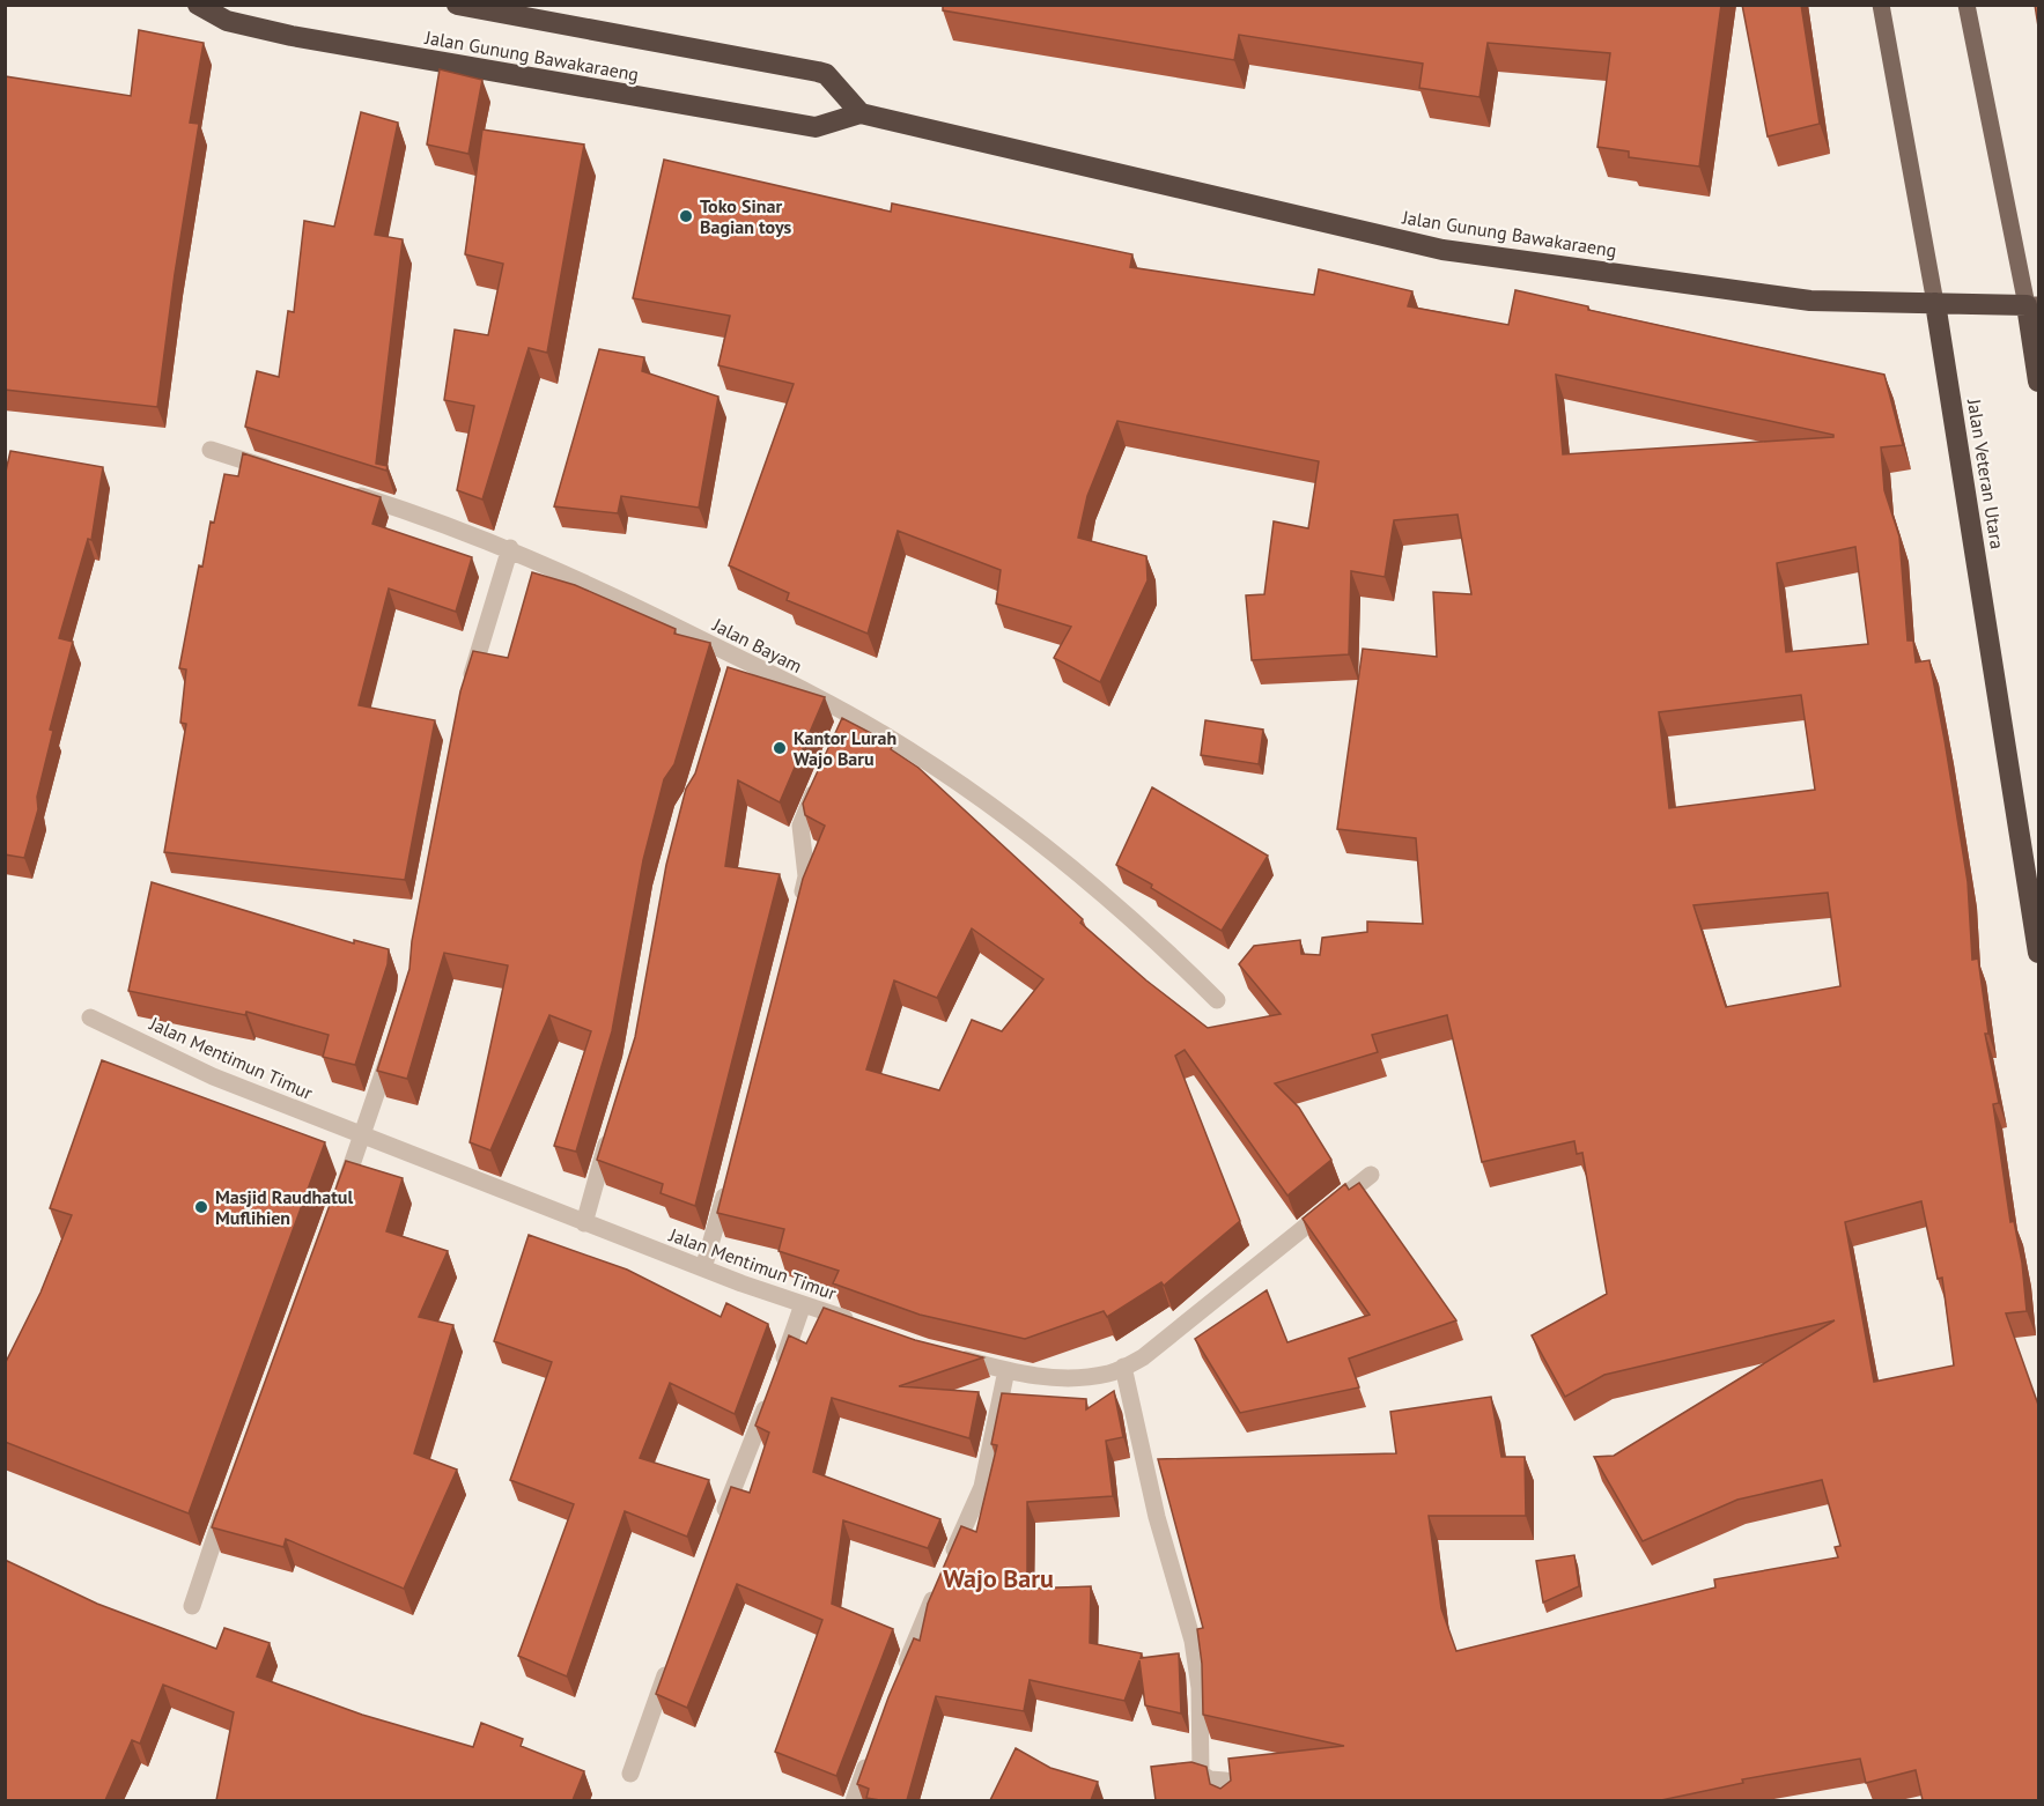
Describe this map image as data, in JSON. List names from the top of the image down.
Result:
{
  "streets": {
    "highway": ["Jalan Gunung Bawakaraeng", "Jalan Veteran Utara"],
    "street": ["Jalan Bayam", "Jalan Mentimun Timur"]
  },
  "crossings": [
    ["Jalan Gunung Bawakaraeng", "Jalan Veteran Utara"]
  ],
  "districts": ["Wajo Baru"],
  "places": ["Toko Sinar Bagian toys", "Kantor Lurah Wajo Baru", "Masjid Raudhatul Muflihien"]
}
